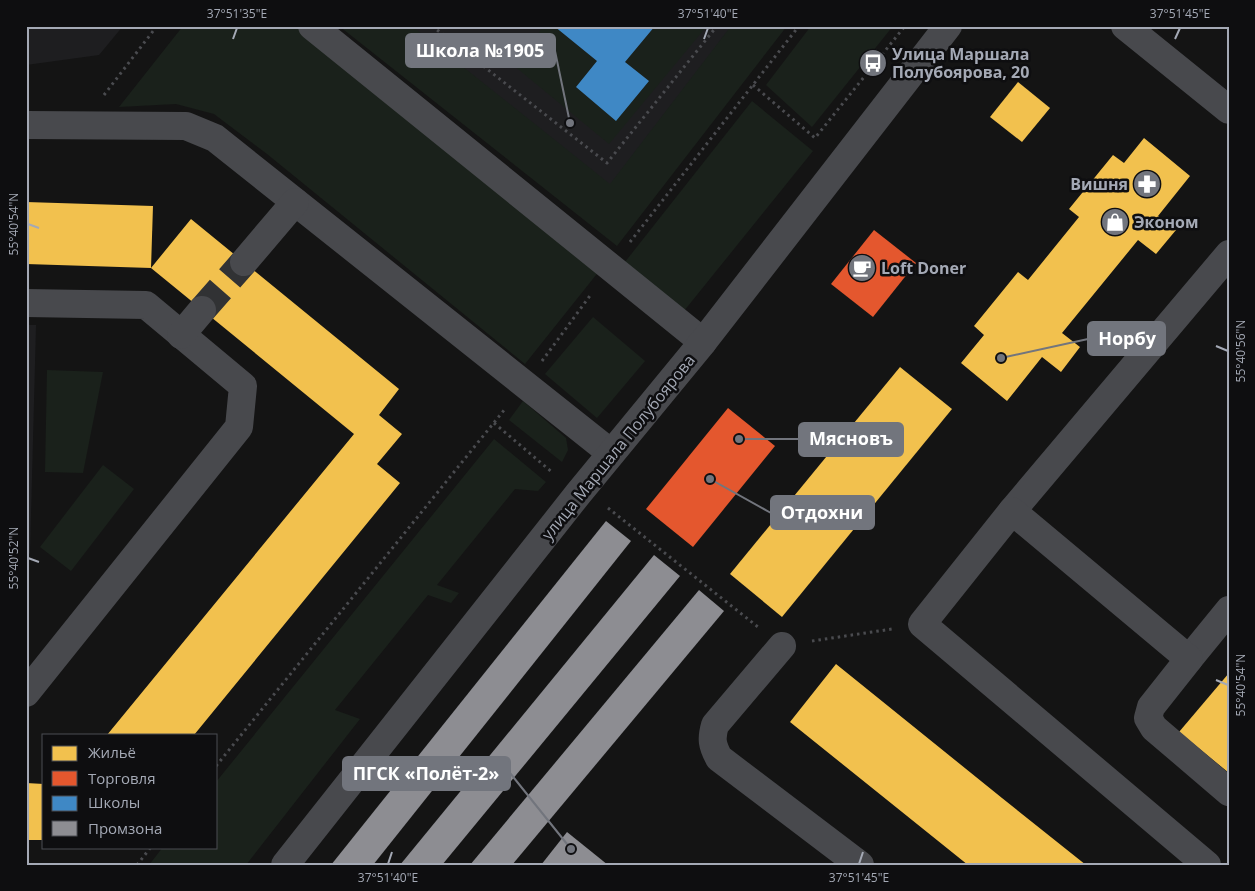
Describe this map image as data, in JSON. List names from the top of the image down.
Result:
{
  "streets": {
    "street": ["улица Маршала Полубоярова"]
  },
  "places": {
    "bus stop": ["Улица Маршала Полубоярова, 20"],
    "other": [
      "Школа №1905",
      "Норбу",
      "Мясновъ",
      "Отдохни",
      "ПГСК «Полёт-2»"
    ],
    "pharmacy": ["Вишня"],
    "shop": ["Эконом"],
    "cafe": ["Loft Doner"]
  },
  "legend": [
    "Жильё",
    "Торговля",
    "Школы",
    "Промзона"
  ],
  "coordinates": [
    "37°51'35\"E",
    "37°51'40\"E",
    "37°51'45\"E",
    "55°40'54\"N",
    "55°40'56\"N",
    "55°40'52\"N"
  ]
}
